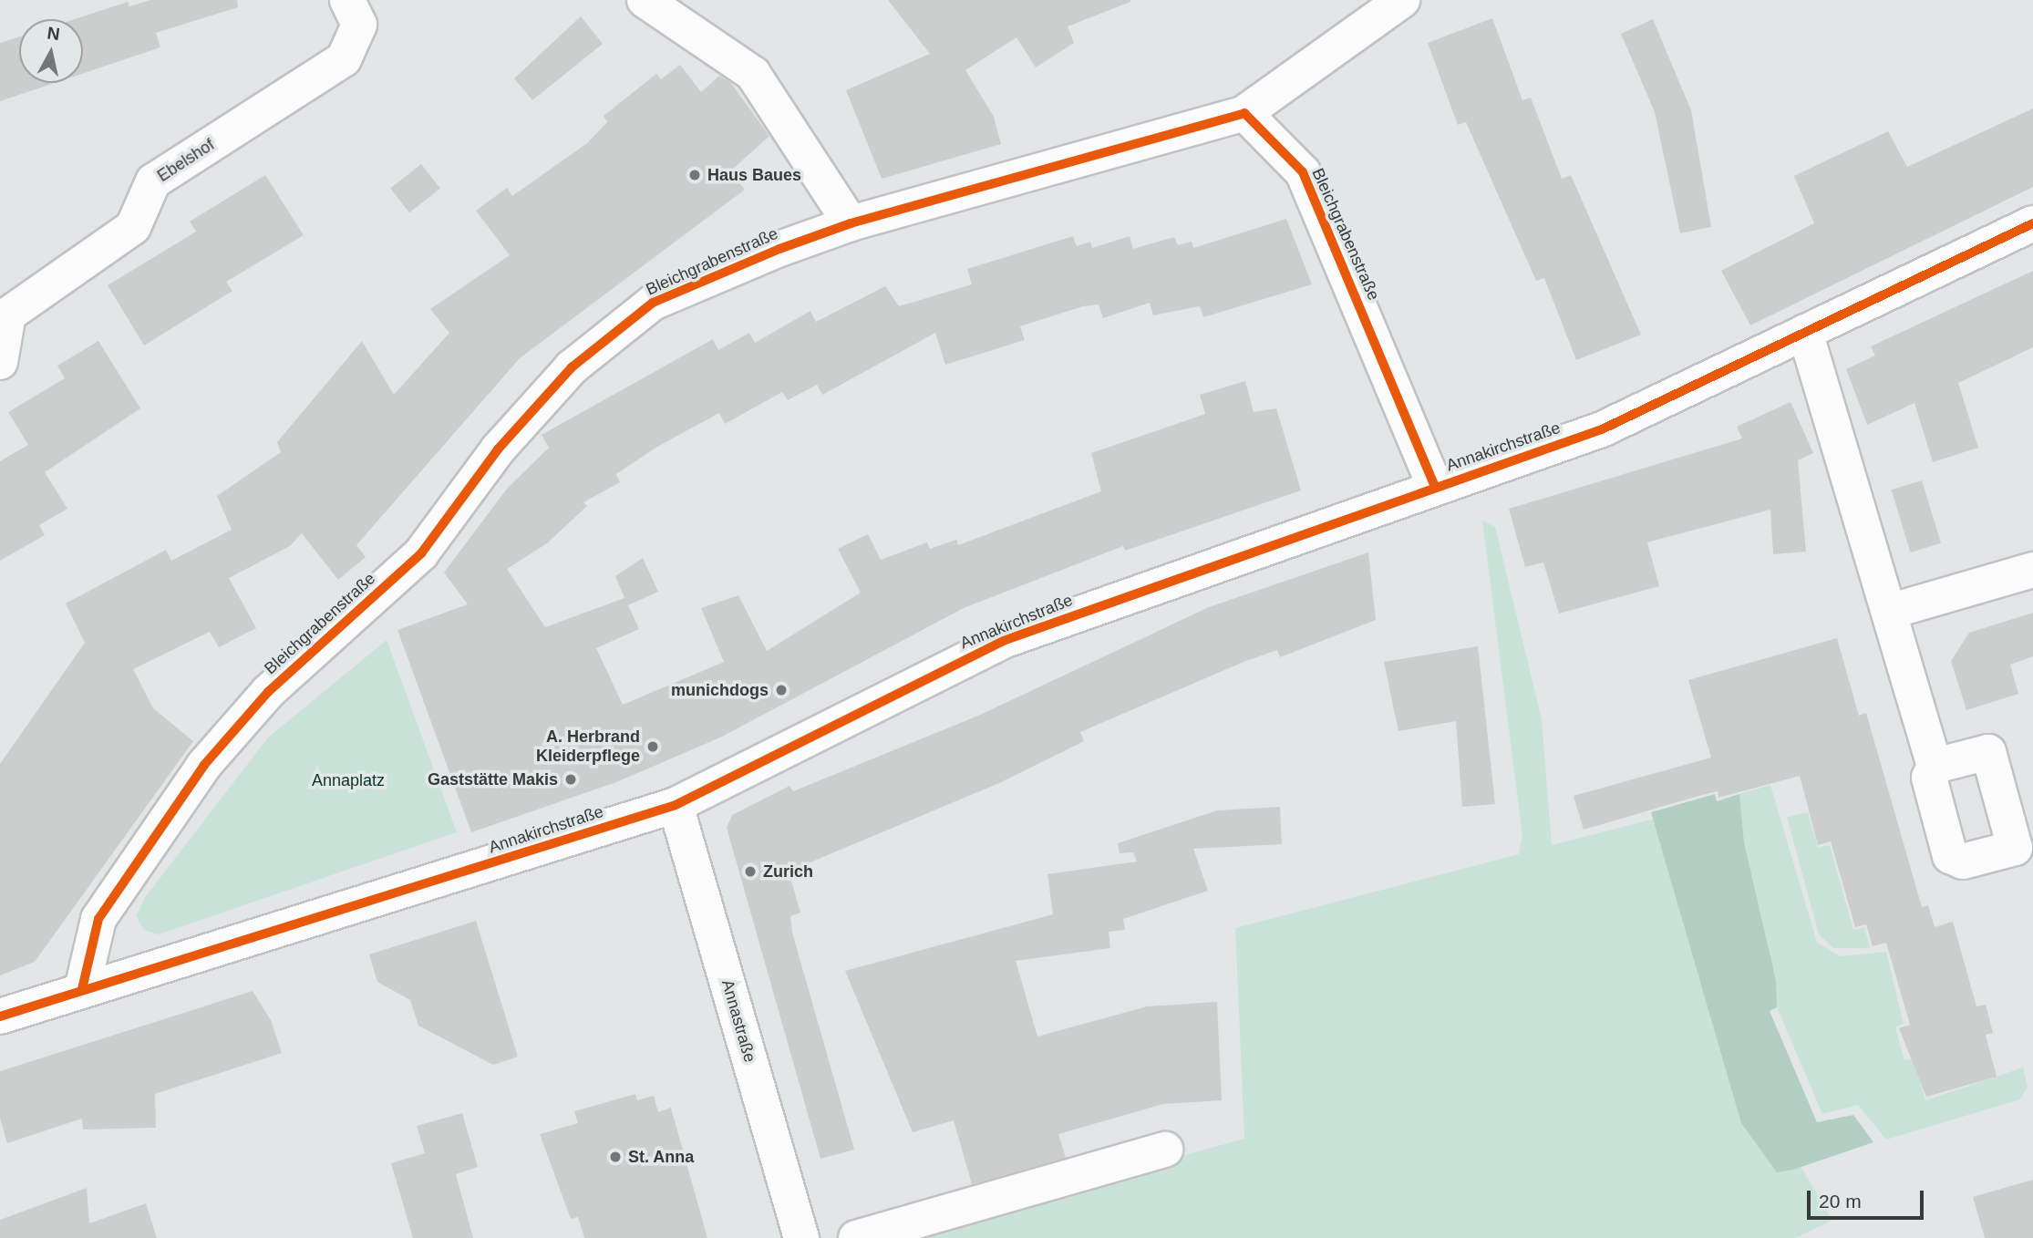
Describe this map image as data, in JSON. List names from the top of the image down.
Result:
{
  "streets": {
    "street": [
      "Ebelshof",
      "Bleichgrabenstraße",
      "Annakirchstraße",
      "Annastraße"
    ]
  },
  "crossings": [
    ["Bleichgrabenstraße", "Annakirchstraße"],
    ["Annakirchstraße", "Annastraße"]
  ],
  "parks": ["Annaplatz"],
  "places": [
    "Haus Baues",
    "munichdogs",
    "A. Herbrand Kleiderpflege",
    "Gaststätte Makis",
    "Zurich",
    "St. Anna"
  ],
  "scale_bar": "20 m",
  "north": "top"
}
